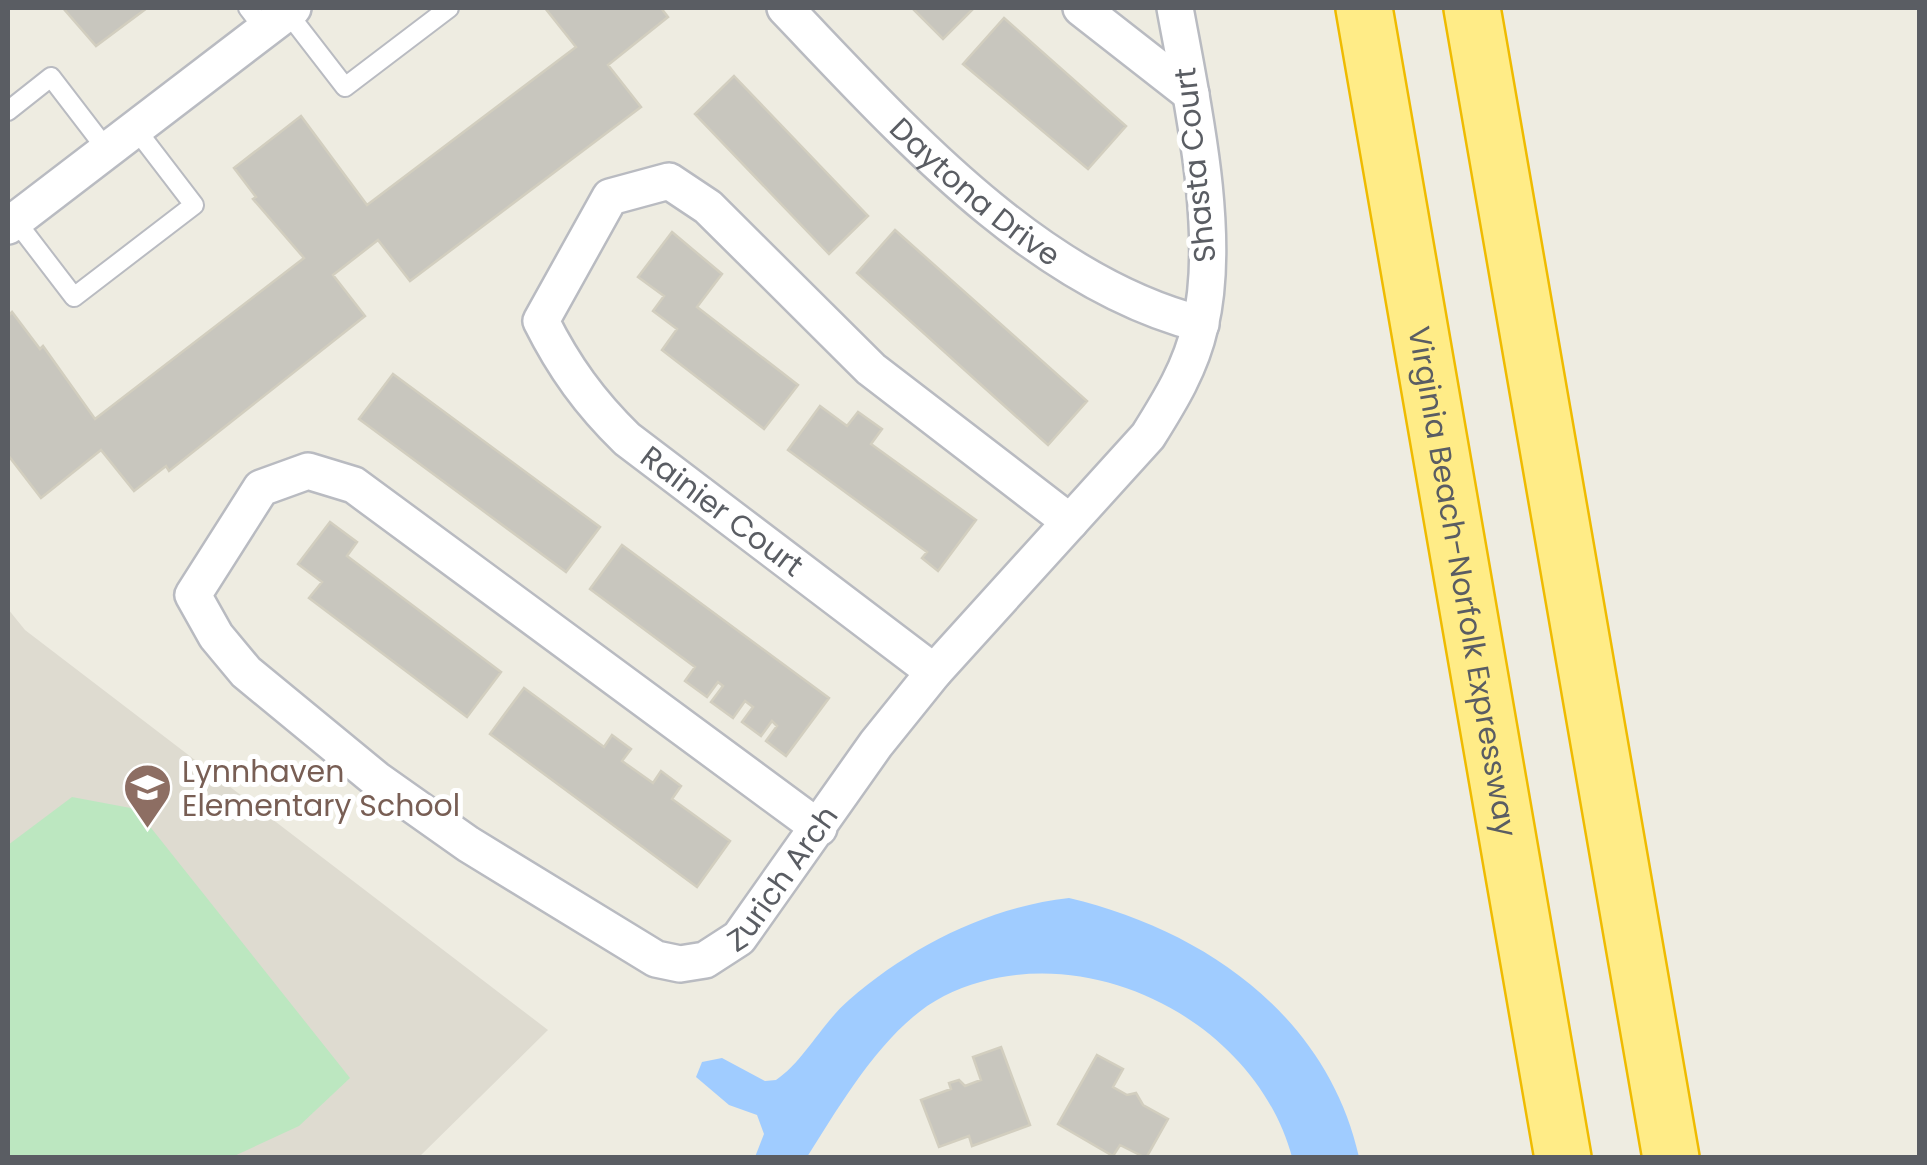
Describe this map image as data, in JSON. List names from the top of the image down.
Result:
{
  "streets": {
    "highway": ["Virginia Beach-Norfolk Expressway"],
    "street": [
      "Shasta Court",
      "Daytona Drive",
      "Rainier Court",
      "Zurich Arch"
    ]
  },
  "crossings": [
    ["Shasta Court", "Daytona Drive"],
    ["Shasta Court", "Zurich Arch"],
    ["Daytona Drive", "Zurich Arch"],
    ["Rainier Court", "Zurich Arch"]
  ],
  "places": {
    "school or university": ["Lynnhaven Elementary School"]
  }
}
